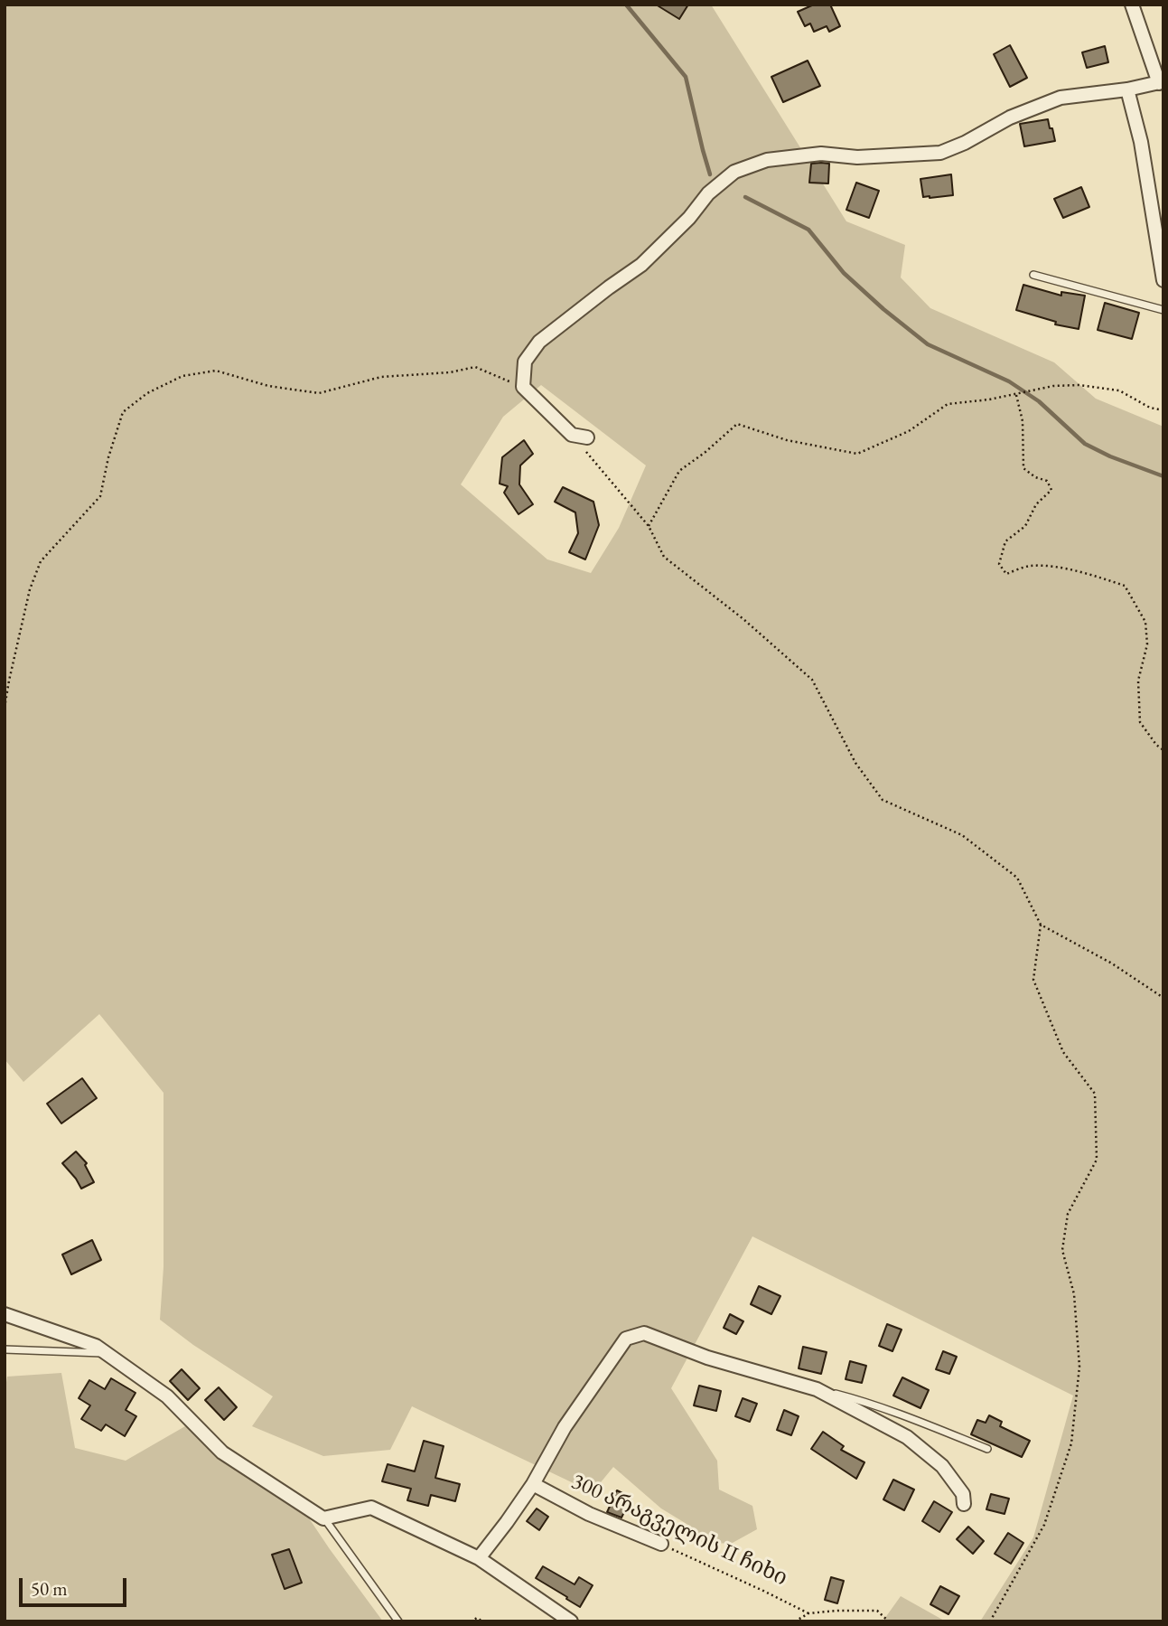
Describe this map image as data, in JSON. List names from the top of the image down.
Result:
{
  "streets": {
    "street": ["300 არაგველის II ჩიხი"]
  },
  "scale_bar": "50 m"
}
